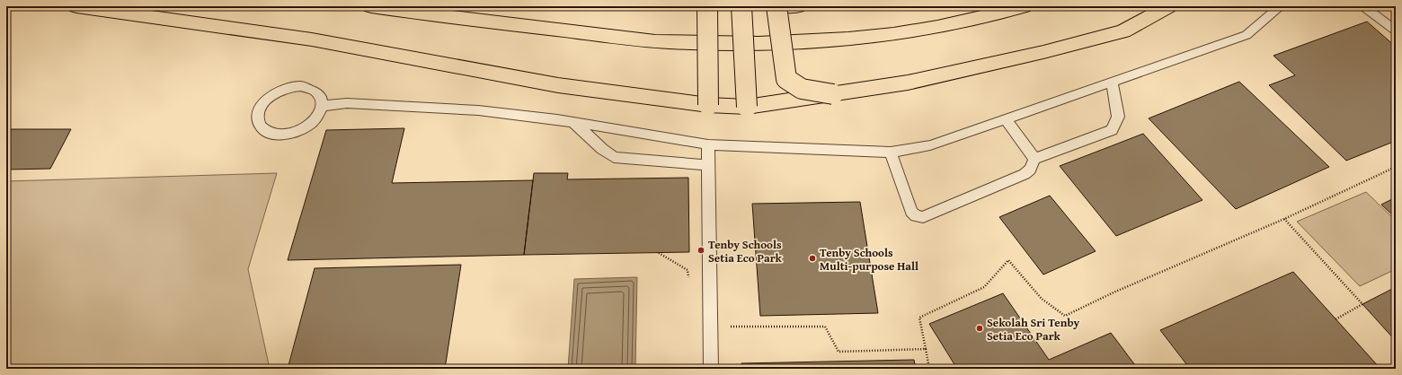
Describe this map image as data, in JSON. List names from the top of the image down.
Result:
{
  "places": ["Tenby Schools Setia Eco Park", "Tenby Schools Multi-purpose Hall", "Sekolah Sri Tenby Setia Eco Park"]
}
